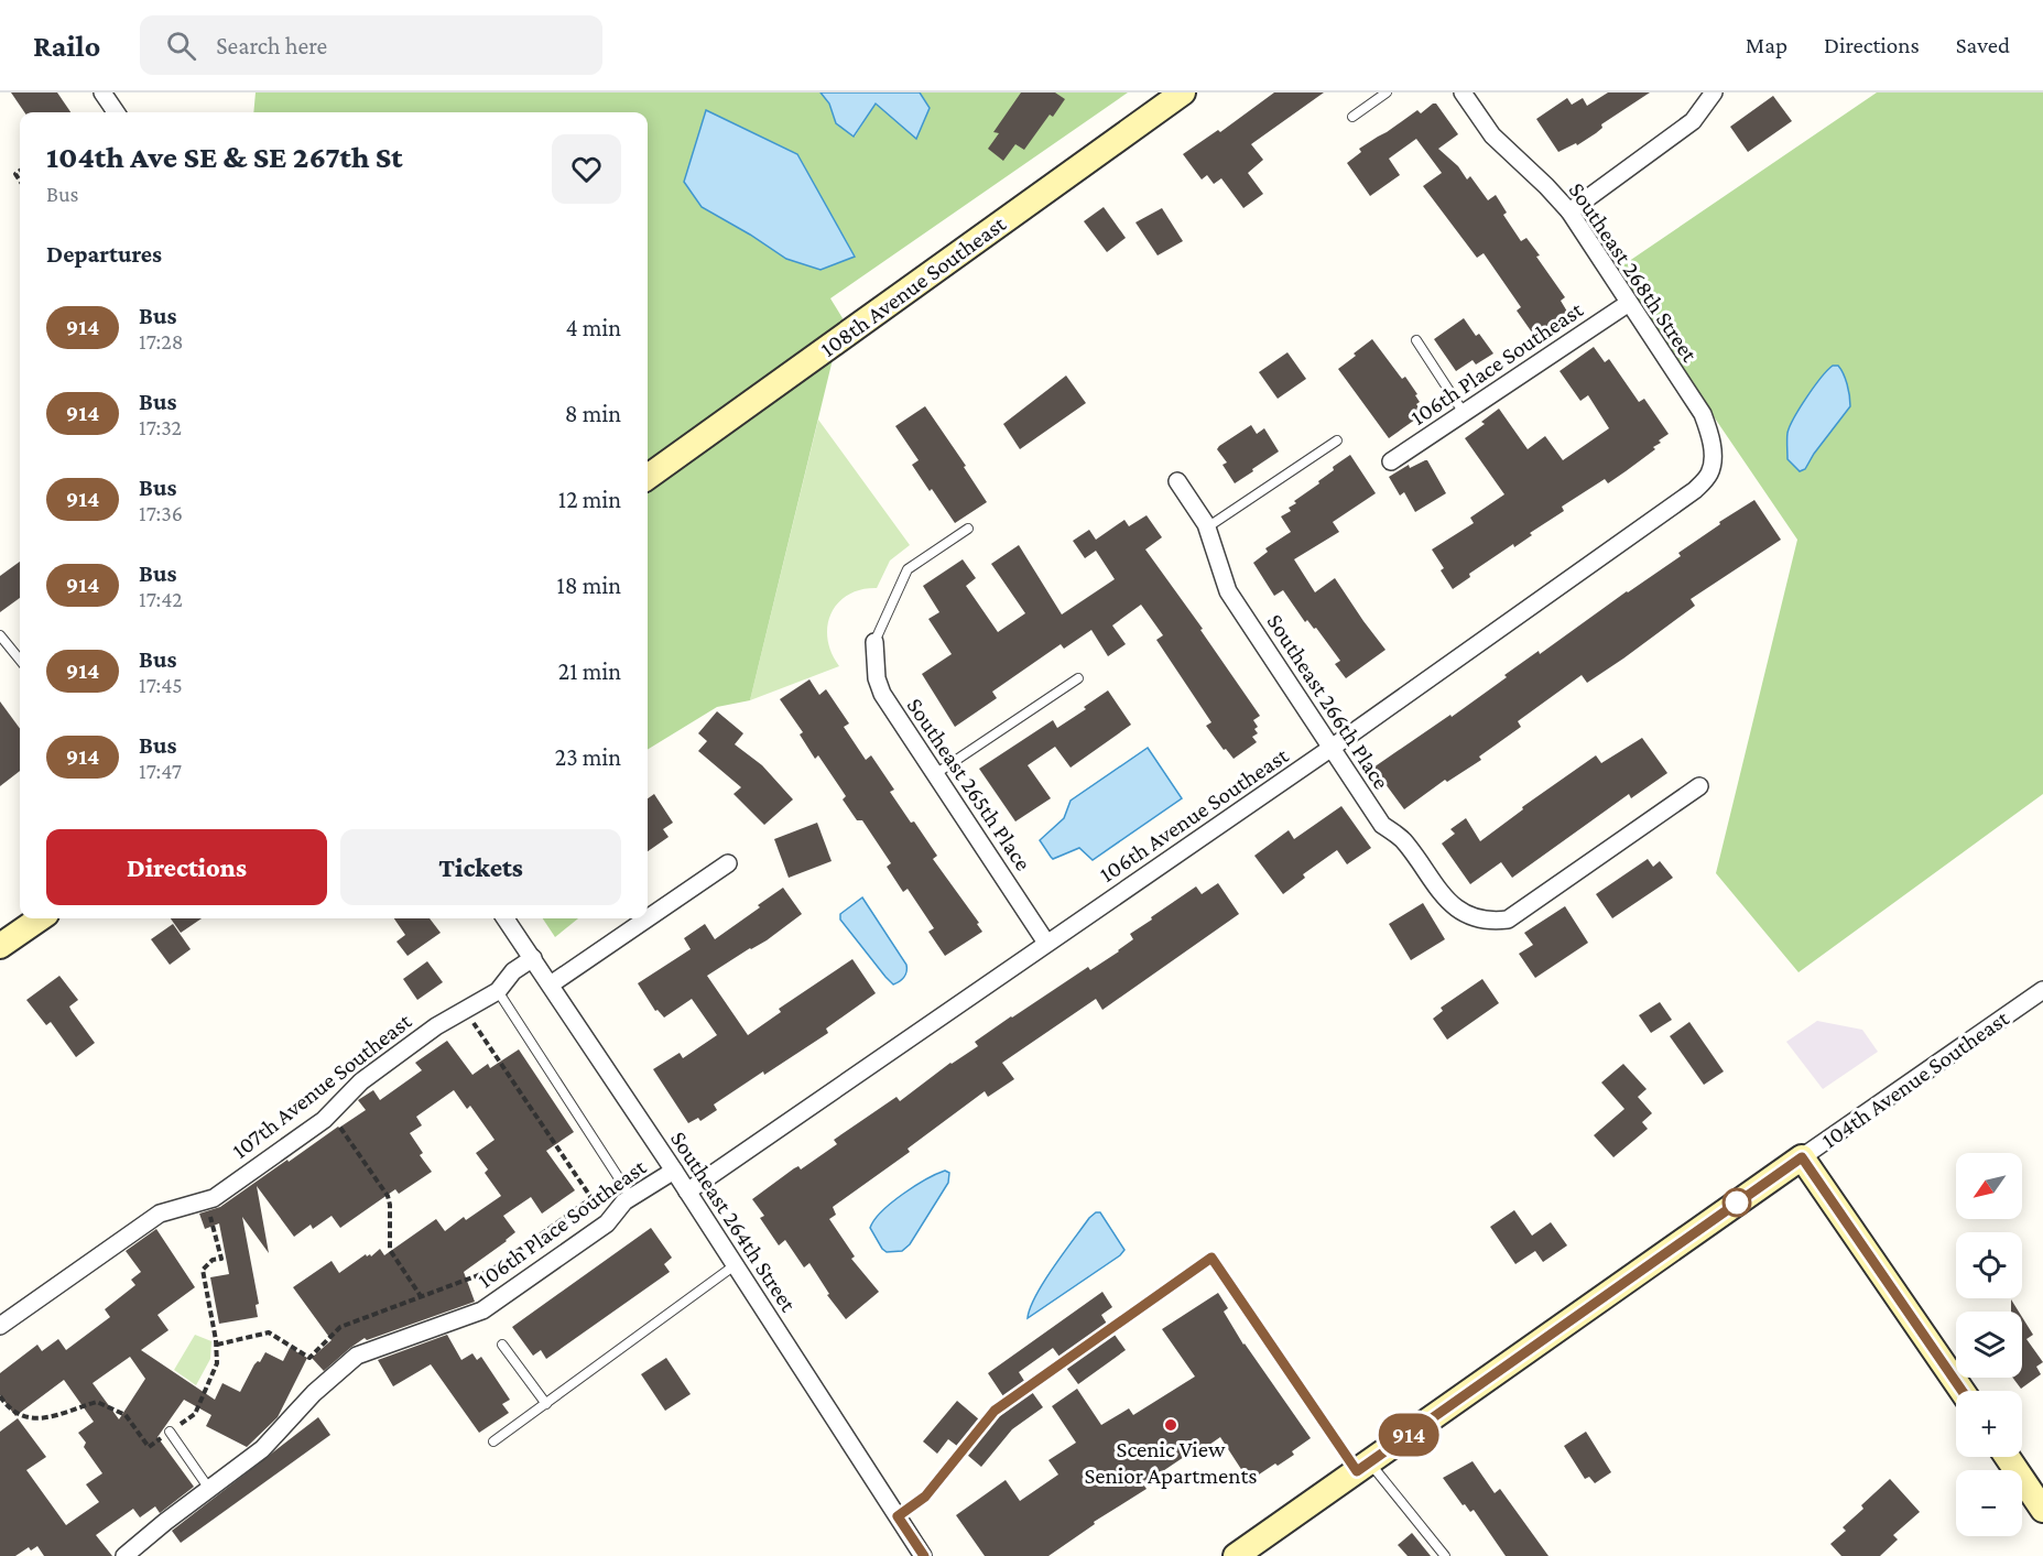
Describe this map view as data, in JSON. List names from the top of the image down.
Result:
{
  "streets": {
    "street": [
      "Southeast 268th Street",
      "108th Avenue Southeast",
      "106th Place Southeast",
      "Southeast 266th Place",
      "Southeast 265th Place",
      "106th Avenue Southeast",
      "104th Avenue Southeast",
      "107th Avenue Southeast",
      "Southeast 264th Street"
    ]
  },
  "crossings": [
    ["Southeast 268th Street", "106th Place Southeast"],
    ["Southeast 268th Street", "106th Avenue Southeast"],
    ["106th Place Southeast", "Southeast 264th Street"],
    ["Southeast 266th Place", "106th Avenue Southeast"],
    ["Southeast 265th Place", "106th Avenue Southeast"],
    ["106th Avenue Southeast", "Southeast 264th Street"],
    ["107th Avenue Southeast", "Southeast 264th Street"]
  ],
  "places": ["Scenic View Senior Apartments"],
  "lines": ["bus line 914"],
  "north": "bottom left",
  "page": {
    "header": "Railo",
    "search": "Search here",
    "nav": ["Map", "Directions", "Saved"],
    "on_map": "914",
    "heading": [
      ["104th Ave SE & SE 267th St", "Bus"],
      "Departures"
    ],
    "list": [
      {
        "mark": "914",
        "name": "Bus",
        "note": "17:28",
        "value": "4 min"
      },
      {
        "mark": "914",
        "name": "Bus",
        "note": "17:32",
        "value": "8 min"
      },
      {
        "mark": "914",
        "name": "Bus",
        "note": "17:36",
        "value": "12 min"
      },
      {
        "mark": "914",
        "name": "Bus",
        "note": "17:42",
        "value": "18 min"
      },
      {
        "mark": "914",
        "name": "Bus",
        "note": "17:45",
        "value": "21 min"
      },
      {
        "mark": "914",
        "name": "Bus",
        "note": "17:47",
        "value": "23 min"
      }
    ],
    "buttons": ["Directions", "Tickets"],
    "map_buttons": ["+", "−"]
  }
}
